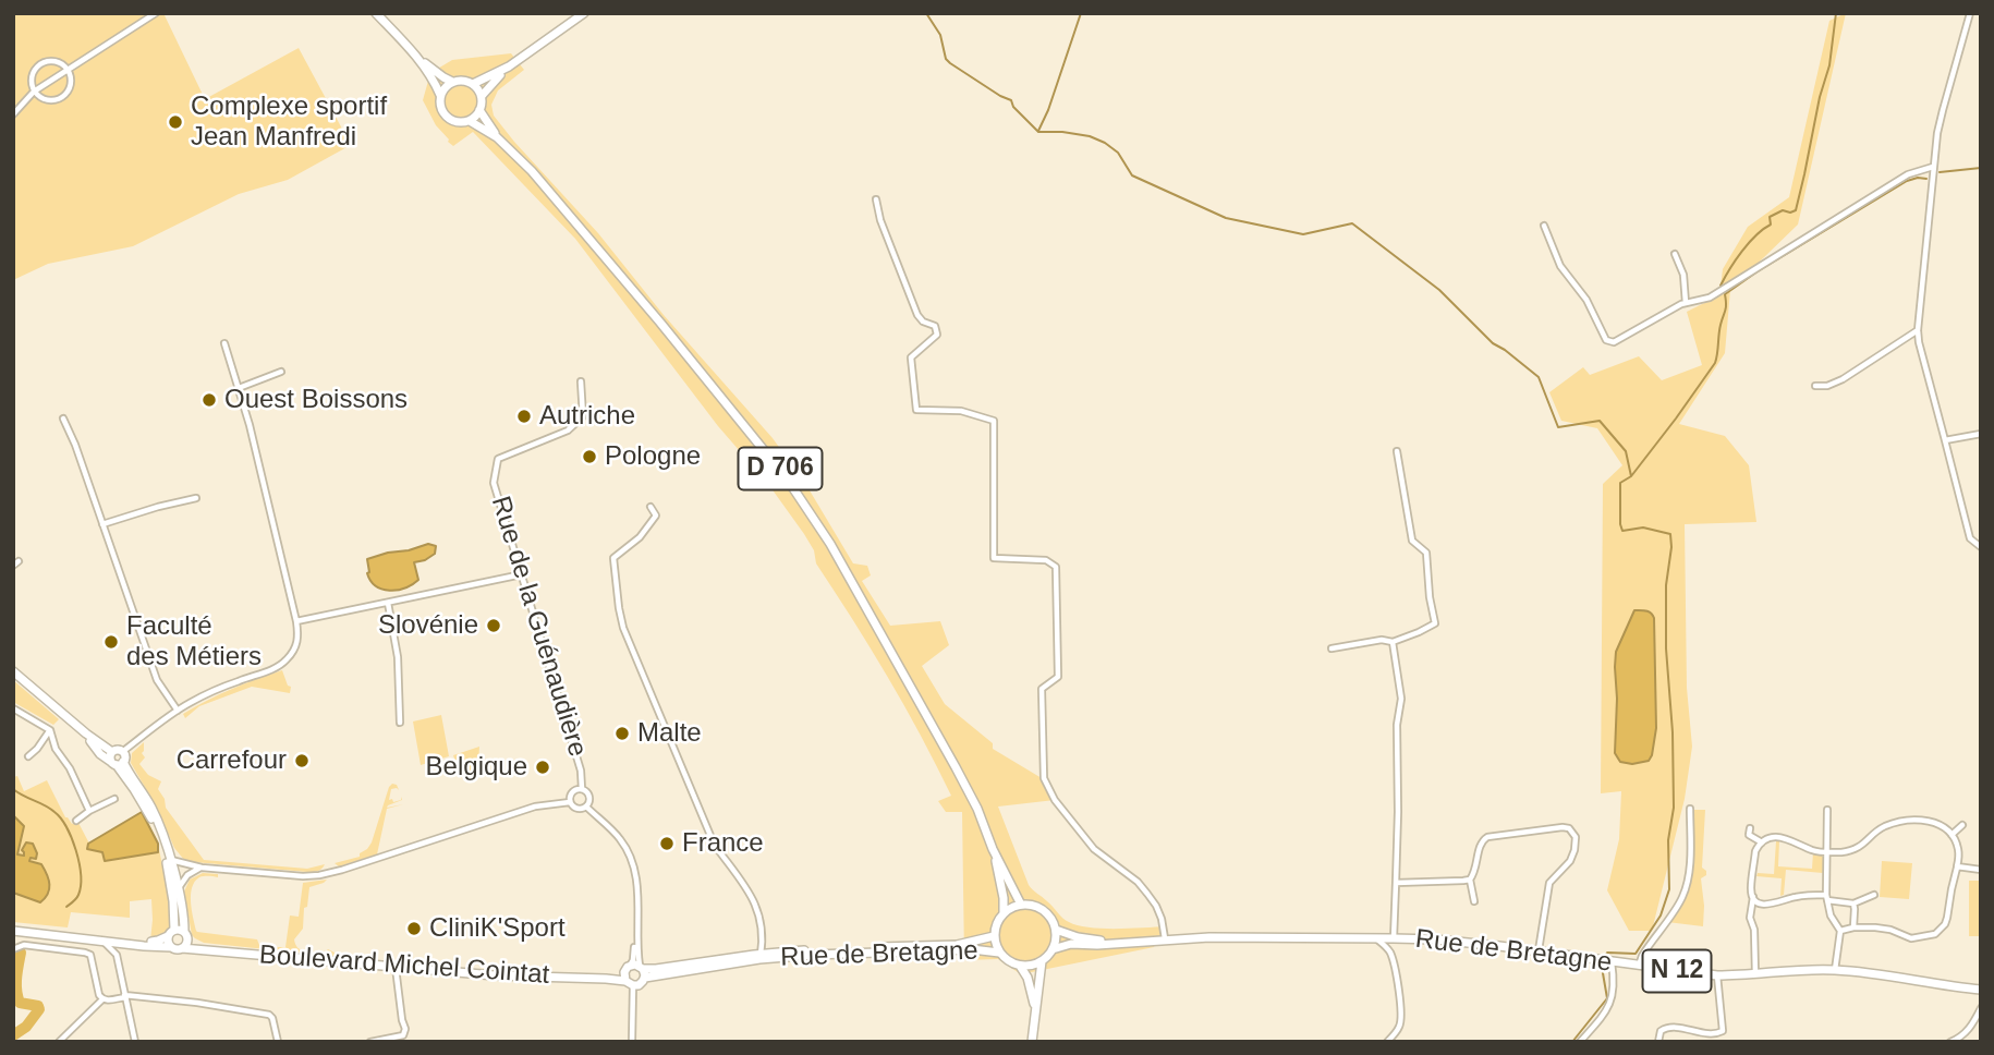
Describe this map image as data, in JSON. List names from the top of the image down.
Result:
{
  "streets": {
    "main road": [
      "D 706",
      "Rue de Bretagne",
      "Boulevard Michel Cointat",
      "N 12"
    ],
    "street": ["Rue de la Guénaudière"]
  },
  "crossings": [
    ["D 706", "Rue de Bretagne"]
  ],
  "places": [
    "Complexe sportif Jean Manfredi",
    "Ouest Boissons",
    "Autriche",
    "Pologne",
    "Slovénie",
    "Faculté des Métiers",
    "Malte",
    "Carrefour",
    "Belgique",
    "France",
    "CliniK'Sport"
  ]
}
